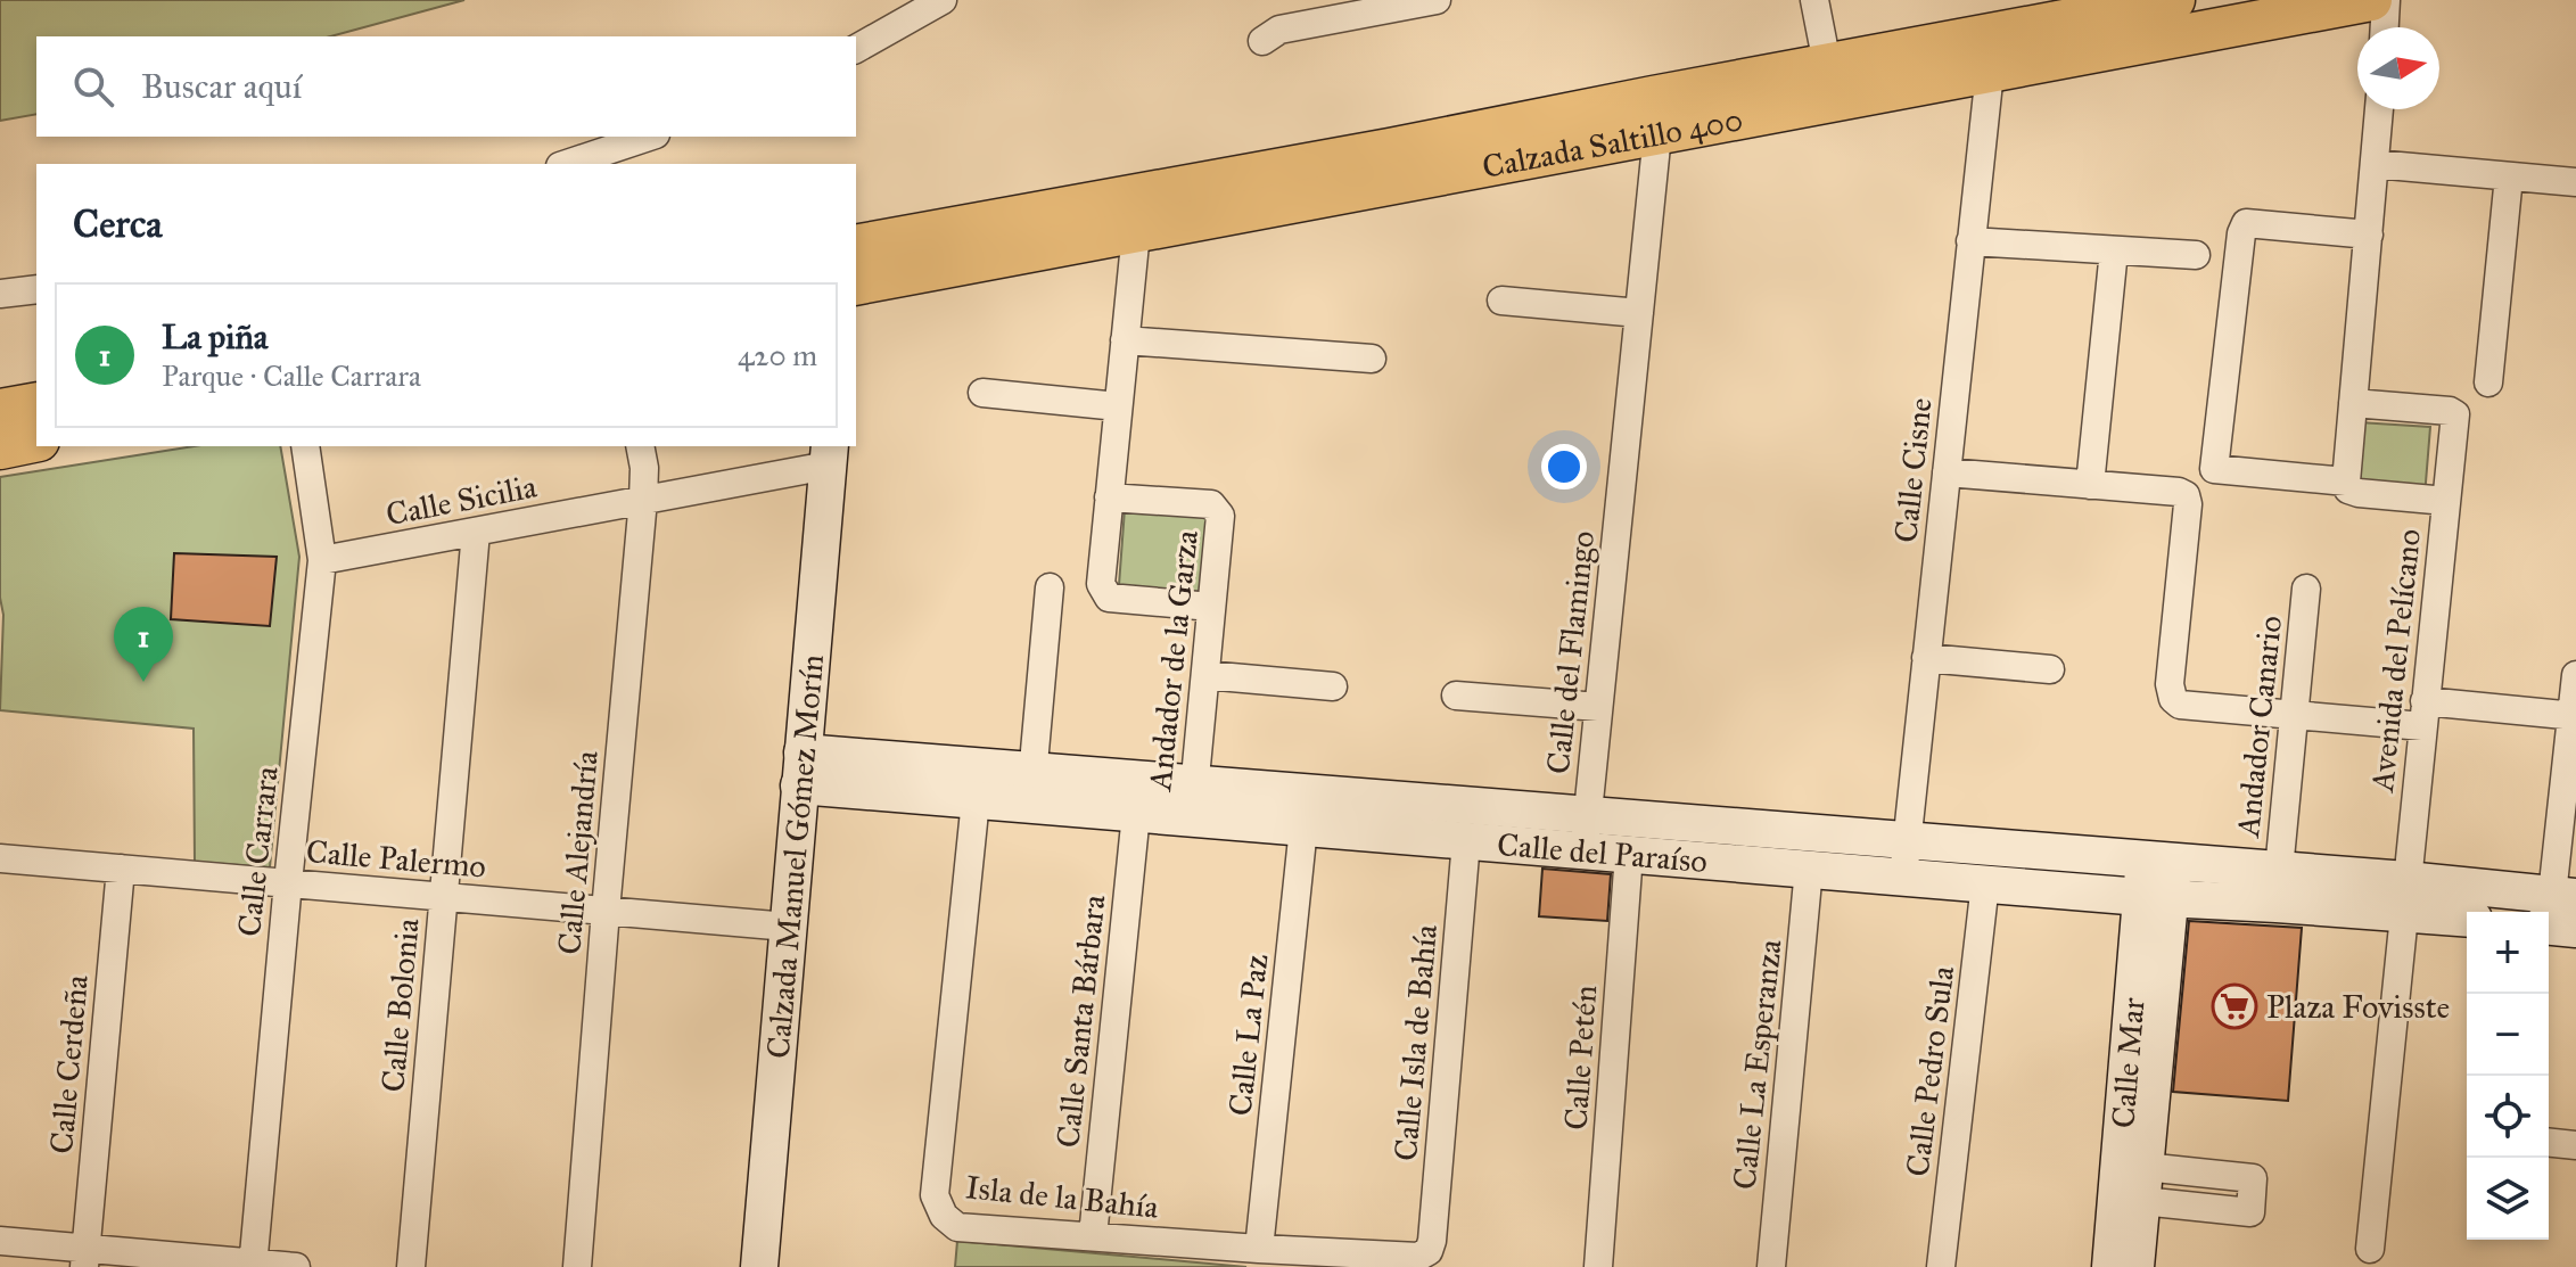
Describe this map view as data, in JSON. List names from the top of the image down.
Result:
{
  "streets": {
    "main road": ["Calzada Saltillo 400"],
    "street": [
      "Calle Cisne",
      "Calle Sicilia",
      "Calle del Flamingo",
      "Andador de la Garza",
      "Avenida del Pelícano",
      "Andador Canario",
      "Calle Carrara",
      "Calle del Paraíso",
      "Calle Alejandría",
      "Calzada Manuel Gómez Morín",
      "Calle Palermo",
      "Calle Bolonia",
      "Calle Santa Bárbara",
      "Calle La Paz",
      "Calle Isla de Bahía",
      "Calle Petén",
      "Calle Mar",
      "Calle Cerdeña",
      "Calle La Esperanza",
      "Calle Pedro Sula",
      "Isla de la Bahía"
    ]
  },
  "crossings": [
    ["Calzada Saltillo 400", "Calle Cisne"],
    ["Calzada Saltillo 400", "Calle del Flamingo"],
    ["Calle Cisne", "Calle del Paraíso"],
    ["Calle Sicilia", "Calle Carrara"],
    ["Calle Sicilia", "Calle Alejandría"],
    ["Calle Sicilia", "Calzada Manuel Gómez Morín"],
    ["Calle Sicilia", "Calle Bolonia"],
    ["Calle del Flamingo", "Calle del Paraíso"],
    ["Andador de la Garza", "Calle del Paraíso"],
    ["Avenida del Pelícano", "Calle del Paraíso"],
    ["Andador Canario", "Calle del Paraíso"],
    ["Calle Carrara", "Calle Palermo"],
    ["Calle del Paraíso", "Calzada Manuel Gómez Morín"],
    ["Calle del Paraíso", "Calle Santa Bárbara"],
    ["Calle del Paraíso", "Calle La Paz"],
    ["Calle del Paraíso", "Calle Isla de Bahía"],
    ["Calle del Paraíso", "Calle Petén"],
    ["Calle del Paraíso", "Calle Mar"],
    ["Calle del Paraíso", "Calle La Esperanza"],
    ["Calle del Paraíso", "Calle Pedro Sula"],
    ["Calle del Paraíso", "Isla de la Bahía"],
    ["Calle Alejandría", "Calle Palermo"],
    ["Calzada Manuel Gómez Morín", "Calle Palermo"],
    ["Calle Palermo", "Calle Bolonia"],
    ["Calle Palermo", "Calle Cerdeña"],
    ["Calle Santa Bárbara", "Isla de la Bahía"],
    ["Calle La Paz", "Isla de la Bahía"],
    ["Calle Isla de Bahía", "Isla de la Bahía"]
  ],
  "places": {
    "supermarket": ["Plaza Fovisste"]
  },
  "north": "right",
  "page": {
    "search": "Buscar aquí",
    "heading": "Cerca",
    "list": [
      {
        "mark": "1",
        "name": "La piña",
        "note": "Parque · Calle Carrara",
        "value": "420 m"
      }
    ],
    "pins": "1",
    "map_buttons": ["+", "−"]
  }
}
